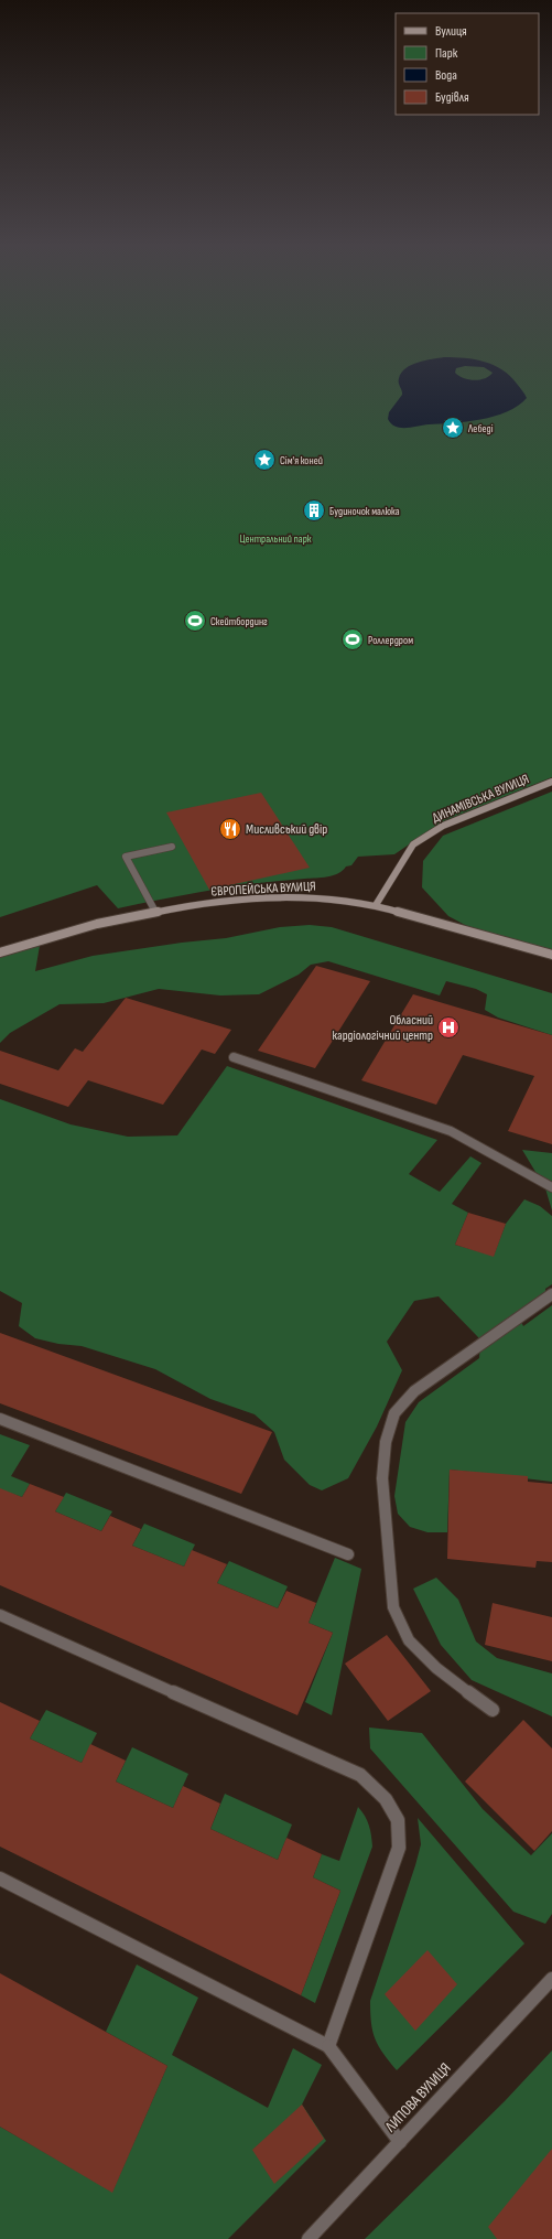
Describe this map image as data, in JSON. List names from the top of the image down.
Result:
{
  "streets": {
    "main road": ["ДИНАМІВСЬКА ВУЛИЦЯ", "ЄВРОПЕЙСЬКА ВУЛИЦЯ"],
    "street": ["ЛИПОВА ВУЛИЦЯ"]
  },
  "crossings": [
    ["ДИНАМІВСЬКА ВУЛИЦЯ", "ЄВРОПЕЙСЬКА ВУЛИЦЯ"]
  ],
  "parks": ["Центральний парк"],
  "places": {
    "place": ["Лебеді", "Сім'я коней"],
    "building": ["Будиночок малюка"],
    "sports": ["Скейтбординг", "Роллердром"],
    "restaurant": ["Мисливський двір"],
    "hospital": ["Обласний кардiологiчний центр"]
  },
  "legend": [
    "Вулиця",
    "Парк",
    "Вода",
    "Будівля"
  ]
}
